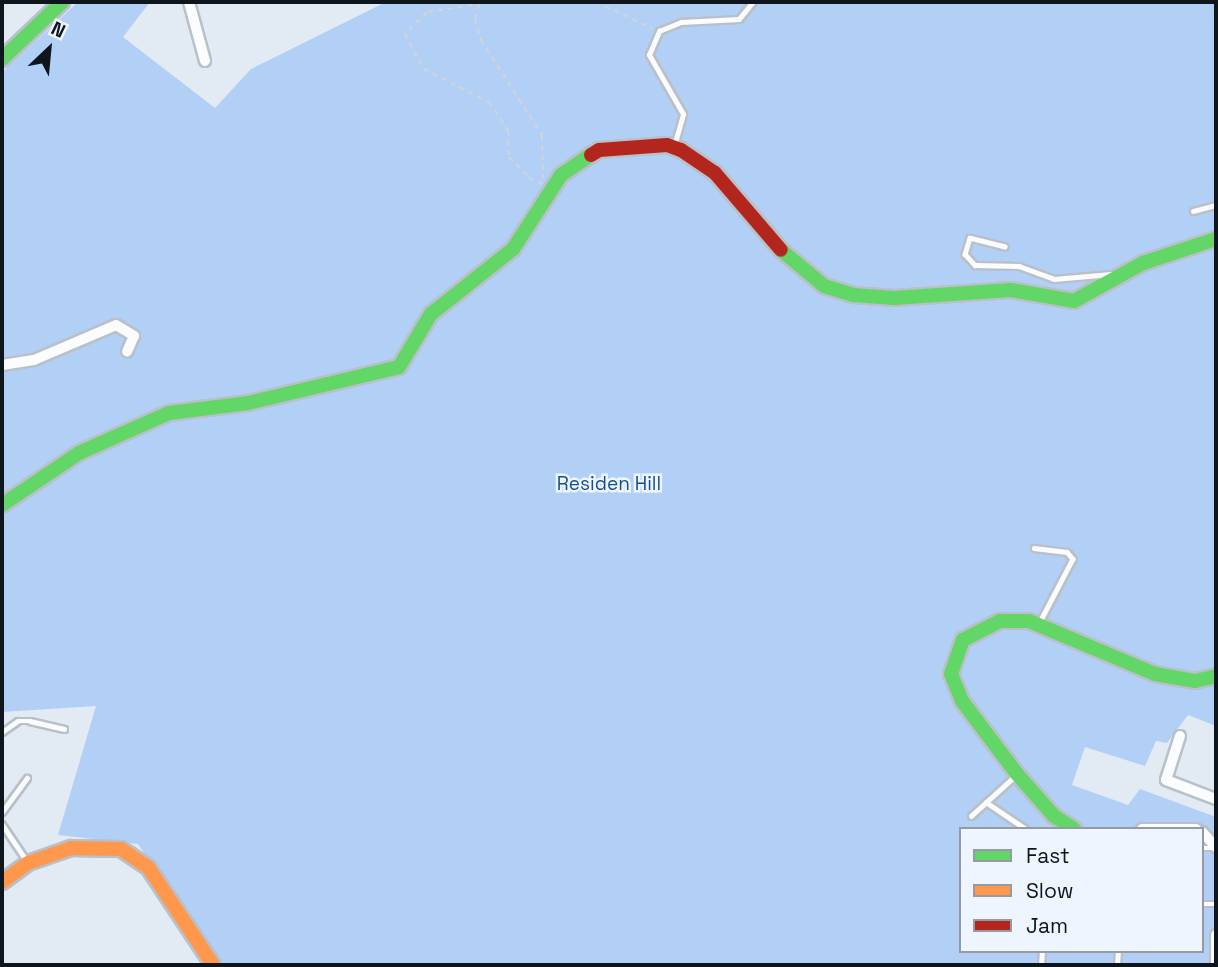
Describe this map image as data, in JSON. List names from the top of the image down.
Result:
{
  "parks": ["Residen Hill"],
  "legend": ["Fast", "Slow", "Jam"],
  "north": "top right"
}
